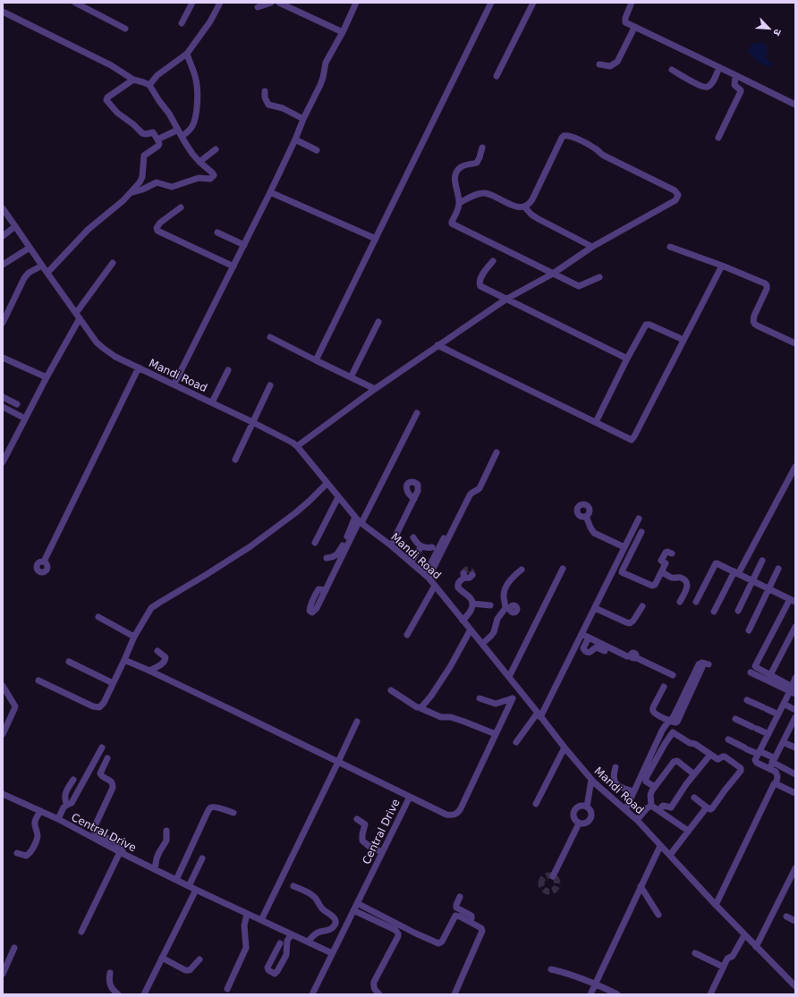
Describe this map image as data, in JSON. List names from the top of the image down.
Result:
{
  "streets": {
    "street": ["Mandi Road", "Central Drive"]
  },
  "north": "bottom right"
}
